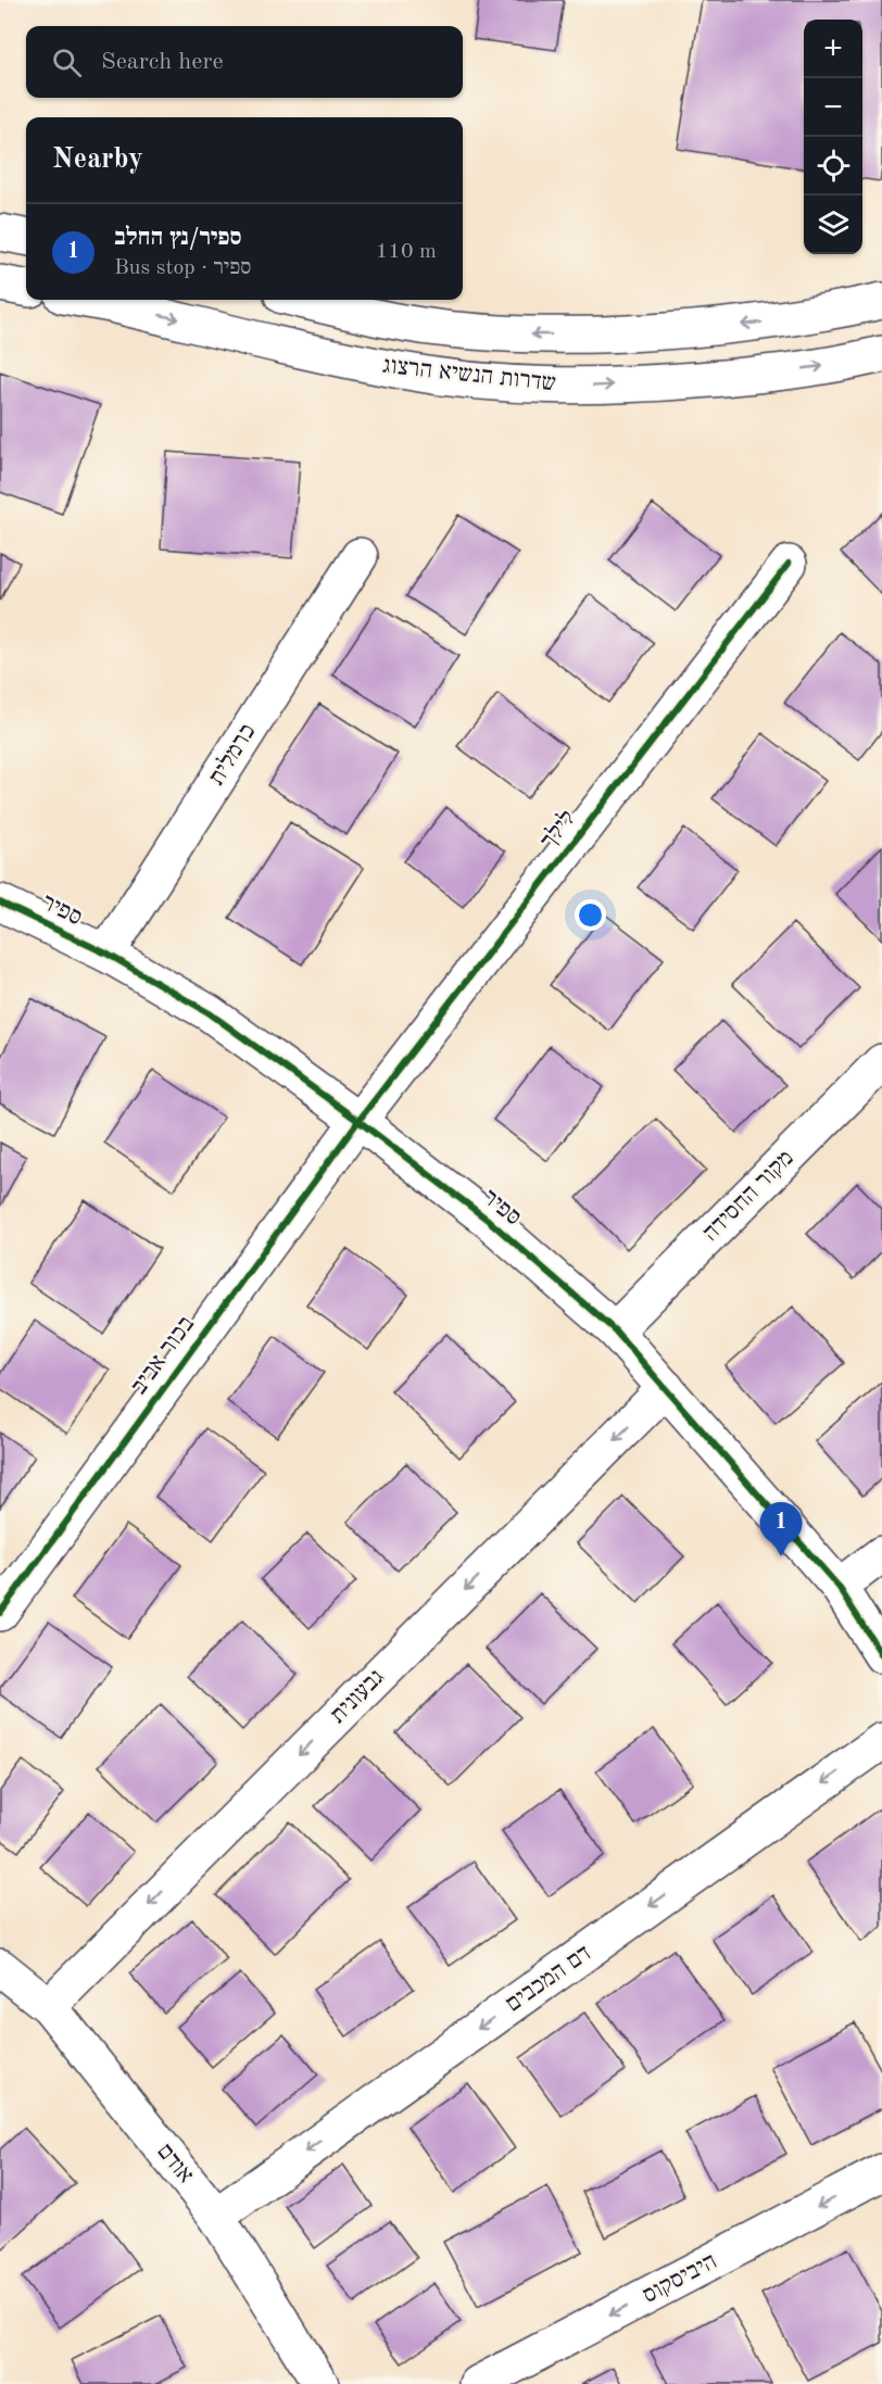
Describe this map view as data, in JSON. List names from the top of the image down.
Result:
{
  "streets": {
    "street": [
      "שדרות הנשיא הרצוג",
      "כרמלית",
      "לילך",
      "ספיר",
      "מקור החסידה",
      "בכור אביב",
      "גבעונית",
      "דם המכבים",
      "אודם",
      "היביסקוס"
    ]
  },
  "crossings": [
    ["כרמלית", "ספיר"],
    ["לילך", "ספיר"],
    ["לילך", "בכור אביב"],
    ["ספיר", "מקור החסידה"],
    ["ספיר", "בכור אביב"],
    ["ספיר", "גבעונית"],
    ["גבעונית", "אודם"],
    ["דם המכבים", "אודם"]
  ],
  "one_way": ["גבעונית", "דם המכבים", "היביסקוס"],
  "page": {
    "map_buttons": ["+", "−"],
    "search": "Search here",
    "heading": "Nearby",
    "list": [
      {
        "mark": "1",
        "name": "ספיר/נץ החלב",
        "note": "Bus stop · ספיר",
        "value": "110 m"
      }
    ],
    "pins": "1"
  }
}
